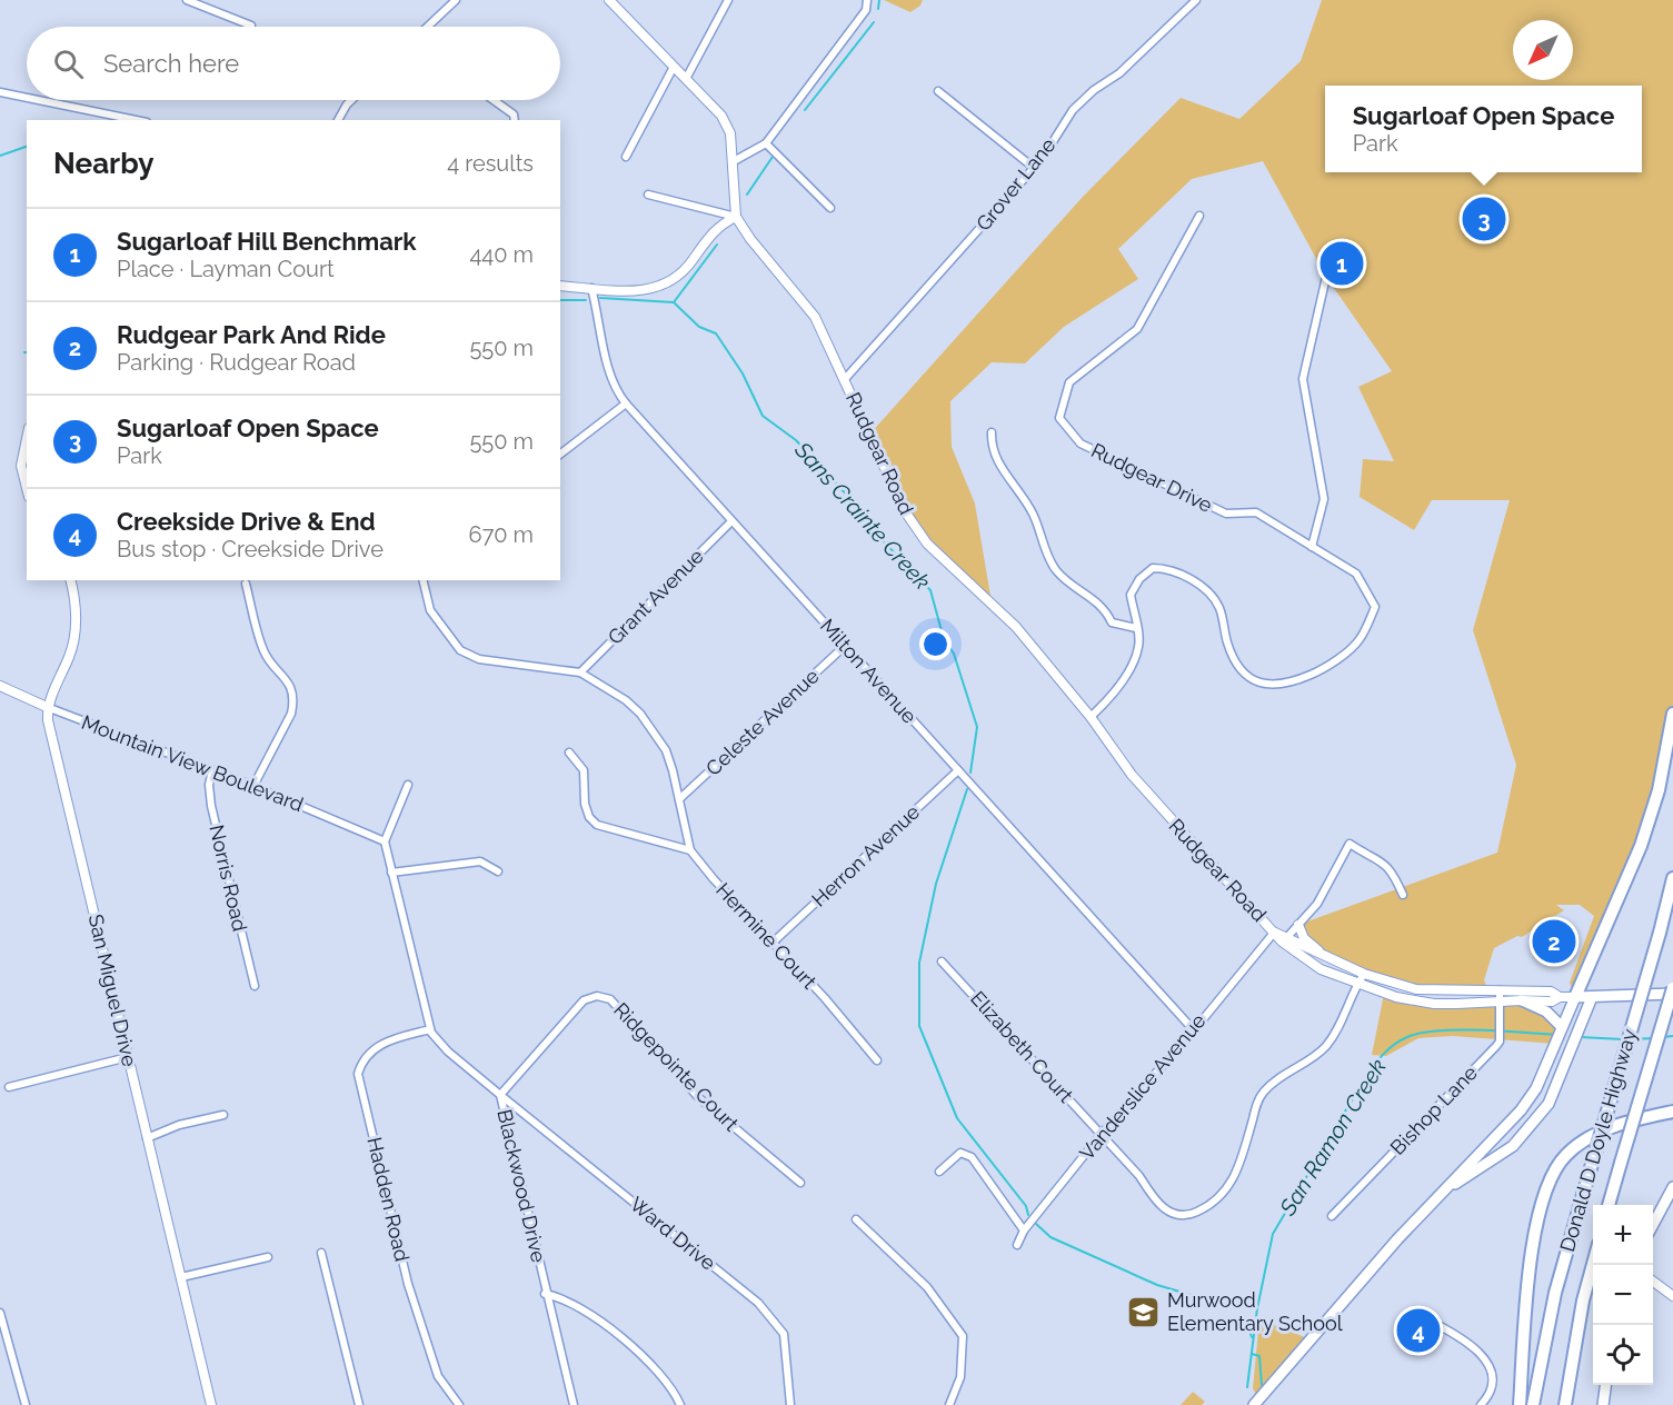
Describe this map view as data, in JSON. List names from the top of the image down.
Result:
{
  "streets": {
    "highway": ["Donald D Doyle Highway"],
    "main road": ["Rudgear Road"],
    "street": [
      "Grover Lane",
      "Rudgear Drive",
      "Grant Avenue",
      "Milton Avenue",
      "Celeste Avenue",
      "Mountain View Boulevard",
      "Herron Avenue",
      "Norris Road",
      "Hermine Court",
      "San Miguel Drive",
      "Elizabeth Court",
      "Ridgepointe Court",
      "Vanderslice Avenue",
      "Bishop Lane",
      "Blackwood Drive",
      "Hadden Road",
      "Ward Drive"
    ]
  },
  "crossings": [
    ["Grover Lane", "Rudgear Road"],
    ["Rudgear Road", "Rudgear Drive"],
    ["Rudgear Road", "Elizabeth Court"],
    ["Rudgear Road", "Vanderslice Avenue"],
    ["Rudgear Road", "Bishop Lane"],
    ["Grant Avenue", "Milton Avenue"],
    ["Grant Avenue", "Hermine Court"],
    ["Milton Avenue", "Celeste Avenue"],
    ["Milton Avenue", "Herron Avenue"],
    ["Milton Avenue", "Vanderslice Avenue"],
    ["Celeste Avenue", "Hermine Court"],
    ["Mountain View Boulevard", "Norris Road"],
    ["Mountain View Boulevard", "San Miguel Drive"],
    ["Mountain View Boulevard", "Blackwood Drive"],
    ["Herron Avenue", "Hermine Court"],
    ["Elizabeth Court", "Vanderslice Avenue"],
    ["Ridgepointe Court", "Blackwood Drive"],
    ["Ridgepointe Court", "Ward Drive"],
    ["Blackwood Drive", "Hadden Road"],
    ["Blackwood Drive", "Ward Drive"]
  ],
  "water": ["Sans Crainte Creek", "San Ramon Creek"],
  "places": {
    "school or university": ["Murwood Elementary School"]
  },
  "north": "bottom left",
  "page": {
    "search": "Search here",
    "popup": ["Sugarloaf Open Space", "Park"],
    "heading": ["Nearby", "4 results"],
    "pins": [
      "3",
      "1",
      "2",
      "4"
    ],
    "list": [
      {
        "mark": "1",
        "name": "Sugarloaf Hill Benchmark",
        "note": "Place · Layman Court",
        "value": "440 m"
      },
      {
        "mark": "2",
        "name": "Rudgear Park And Ride",
        "note": "Parking · Rudgear Road",
        "value": "550 m"
      },
      {
        "mark": "3",
        "name": "Sugarloaf Open Space",
        "note": "Park",
        "value": "550 m"
      },
      {
        "mark": "4",
        "name": "Creekside Drive & End",
        "note": "Bus stop · Creekside Drive",
        "value": "670 m"
      }
    ],
    "map_buttons": ["+", "−"]
  }
}
